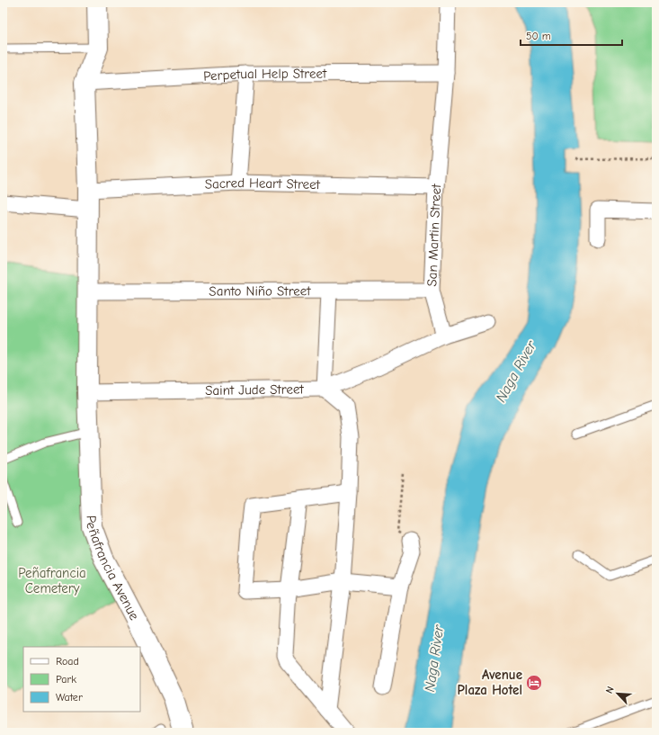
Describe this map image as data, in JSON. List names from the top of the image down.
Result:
{
  "streets": {
    "main road": ["Peñafrancia Avenue"],
    "street": [
      "Perpetual Help Street",
      "Sacred Heart Street",
      "San Martin Street",
      "Santo Niño Street",
      "Saint Jude Street"
    ]
  },
  "crossings": [
    ["Perpetual Help Street", "San Martin Street"],
    ["Perpetual Help Street", "Peñafrancia Avenue"],
    ["Sacred Heart Street", "San Martin Street"],
    ["Sacred Heart Street", "Peñafrancia Avenue"],
    ["San Martin Street", "Santo Niño Street"],
    ["Santo Niño Street", "Peñafrancia Avenue"],
    ["Saint Jude Street", "Peñafrancia Avenue"]
  ],
  "water": ["Naga River"],
  "parks": ["Peñafrancia Cemetery"],
  "places": {
    "hotel": ["Avenue Plaza Hotel"]
  },
  "legend": ["Road", "Park", "Water"],
  "scale_bar": "50 m",
  "north": "top left"
}
